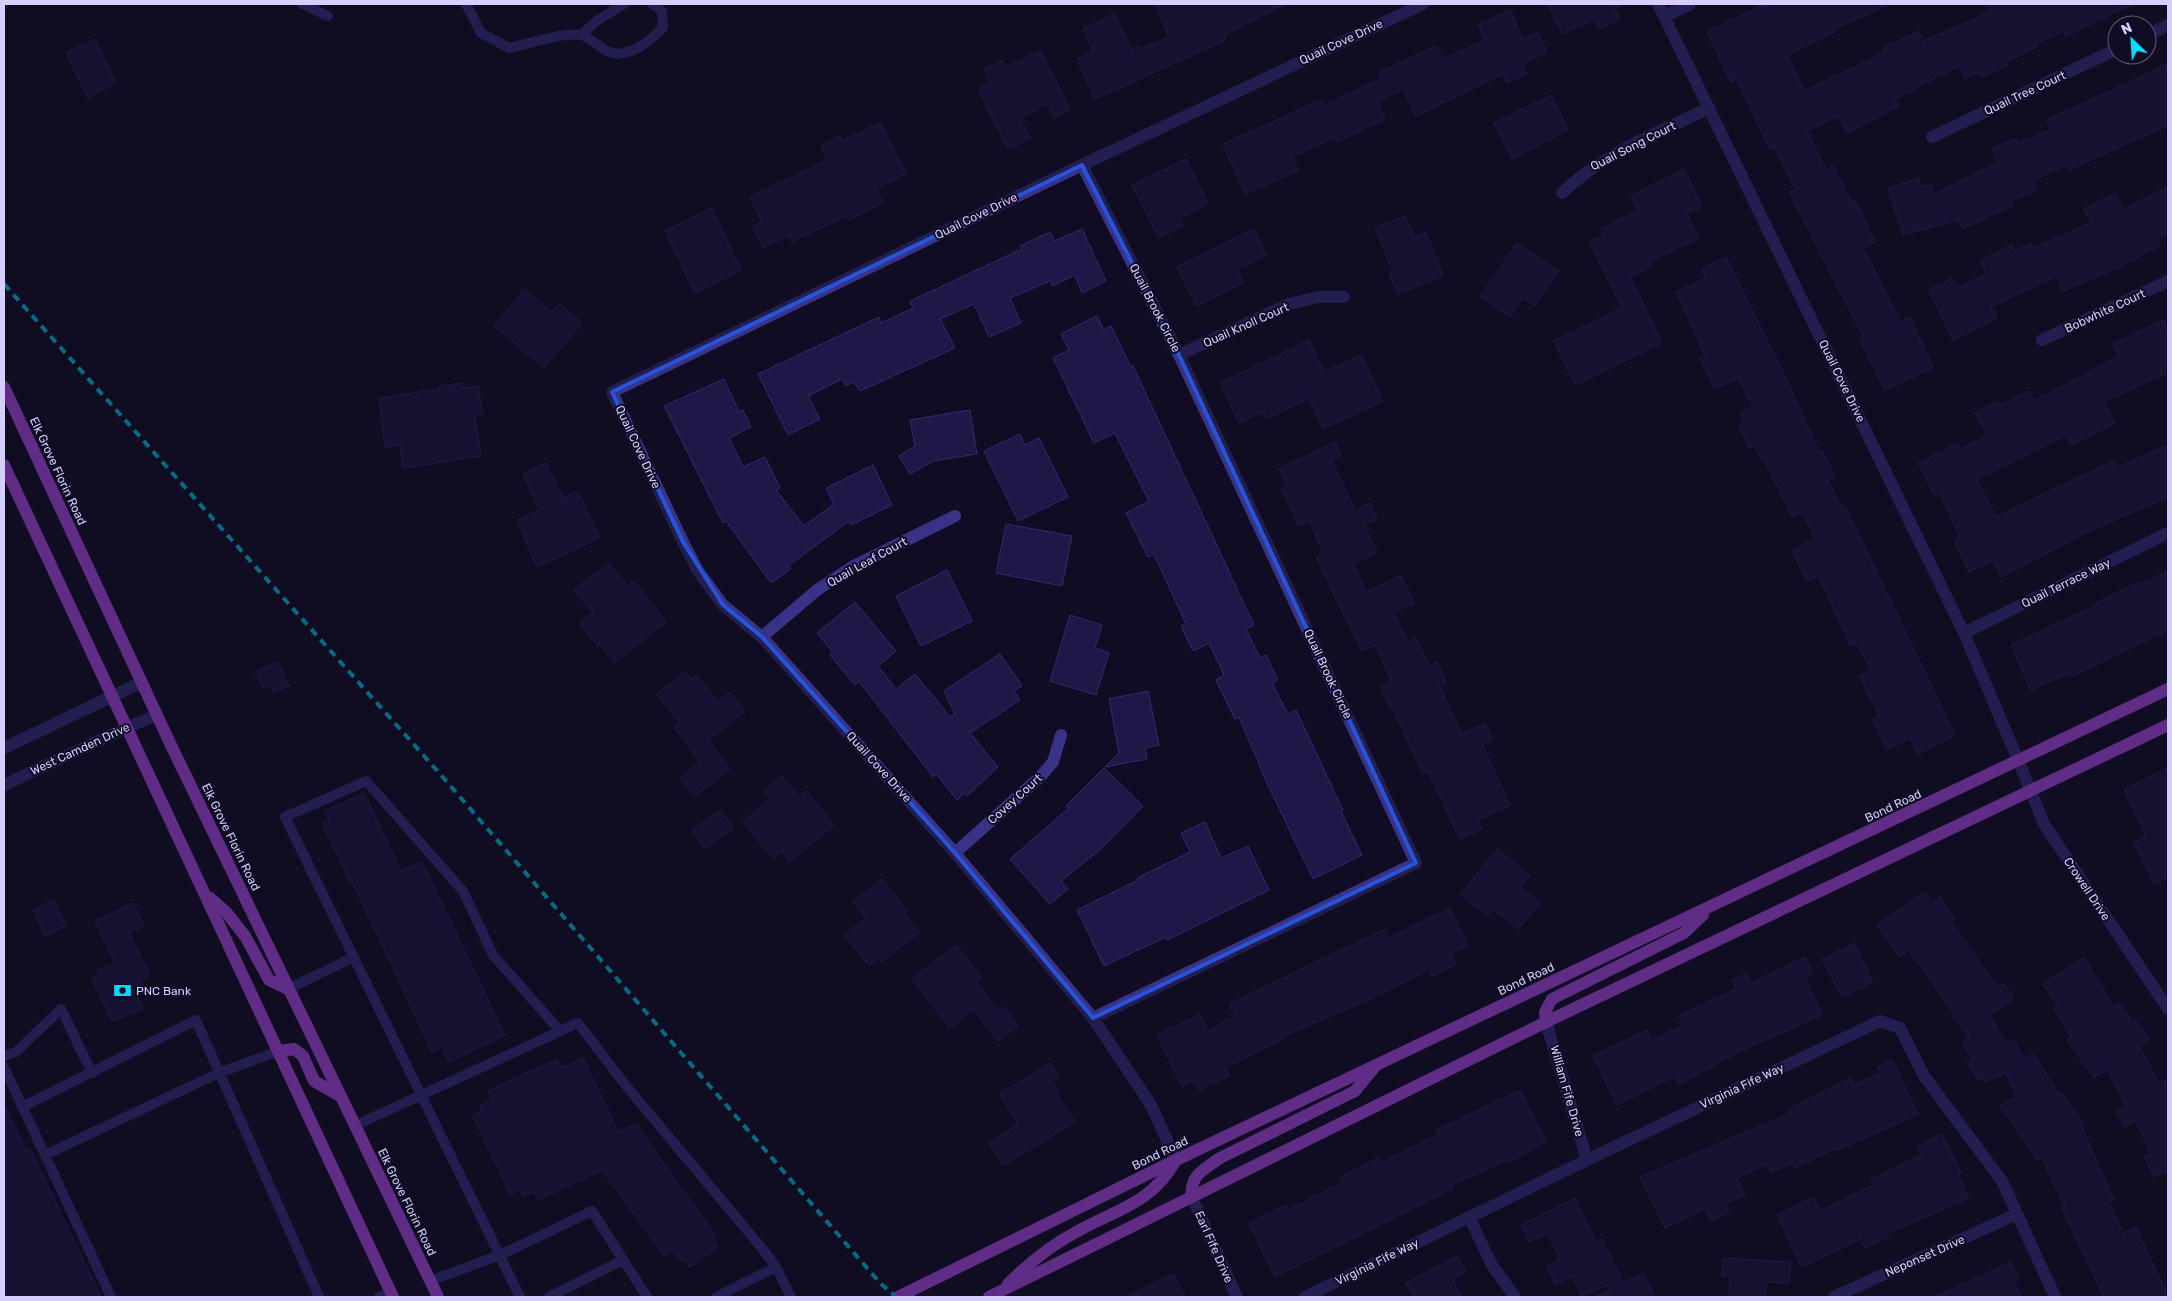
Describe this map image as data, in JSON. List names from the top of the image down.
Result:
{
  "streets": {
    "main road": ["Elk Grove Florin Road", "Bond Road"],
    "street": [
      "Quail Cove Drive",
      "Quail Tree Court",
      "Quail Song Court",
      "Quail Brook Circle",
      "Bobwhite Court",
      "Quail Knoll Court",
      "Quail Leaf Court",
      "Quail Terrace Way",
      "West Camden Drive",
      "Covey Court",
      "Crowell Drive",
      "Virginia Fife Way",
      "William Fife Drive",
      "Earl Fife Drive",
      "Neponset Drive"
    ]
  },
  "crossings": [
    ["Quail Cove Drive", "Quail Song Court"],
    ["Quail Cove Drive", "Quail Brook Circle"],
    ["Quail Cove Drive", "Quail Leaf Court"],
    ["Quail Cove Drive", "Quail Terrace Way"],
    ["Quail Cove Drive", "Covey Court"],
    ["Quail Cove Drive", "Bond Road"],
    ["Quail Cove Drive", "Crowell Drive"],
    ["Quail Brook Circle", "Quail Knoll Court"],
    ["Elk Grove Florin Road", "West Camden Drive"],
    ["Bond Road", "Crowell Drive"],
    ["Virginia Fife Way", "William Fife Drive"],
    ["Virginia Fife Way", "Neponset Drive"]
  ],
  "places": {
    "bank": ["PNC Bank"]
  },
  "north": "top left"
}
